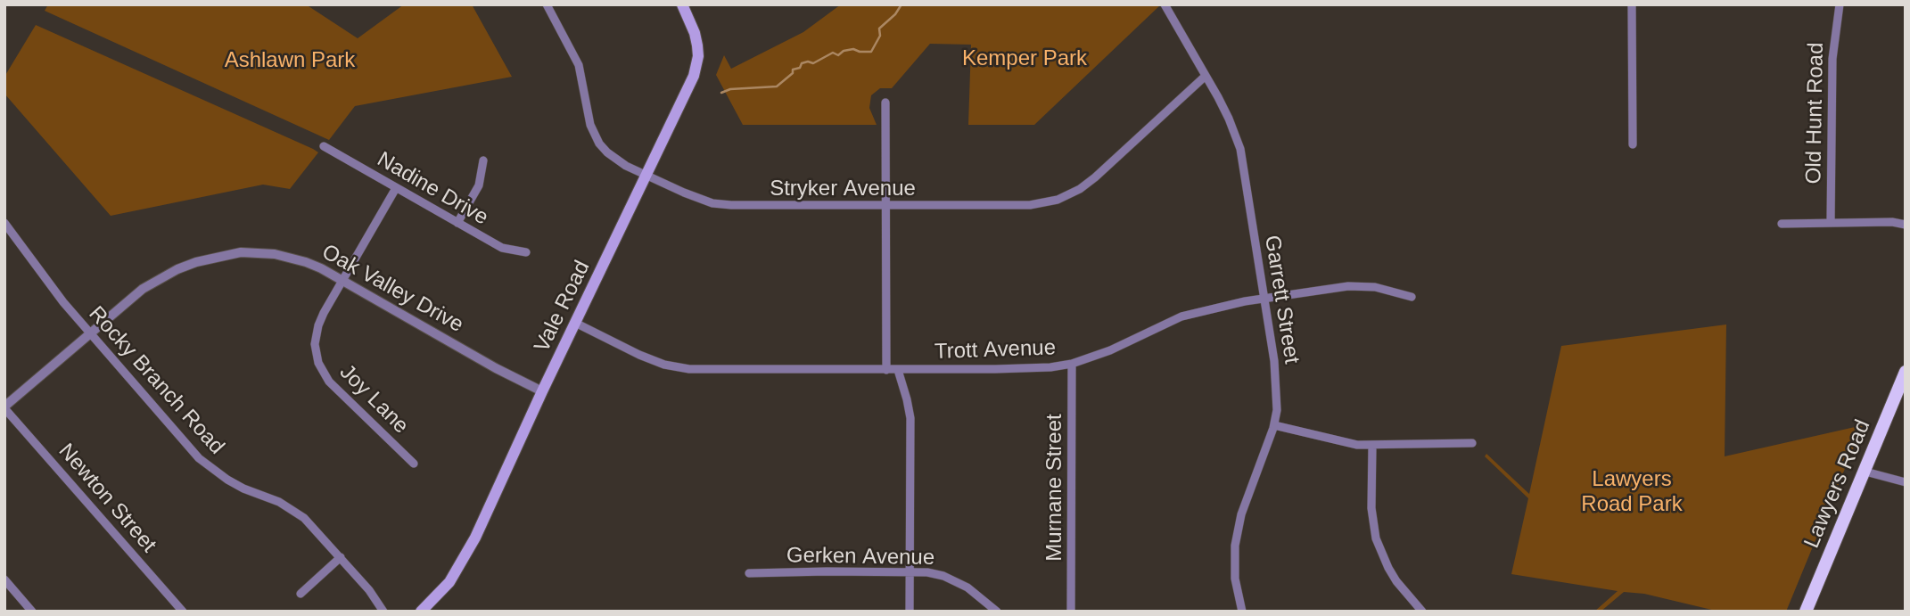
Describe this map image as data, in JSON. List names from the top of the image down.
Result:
{
  "streets": {
    "main road": ["Vale Road", "Lawyers Road"],
    "street": [
      "Old Hunt Road",
      "Nadine Drive",
      "Stryker Avenue",
      "Oak Valley Drive",
      "Garrett Street",
      "Trott Avenue",
      "Rocky Branch Road",
      "Joy Lane",
      "Murnane Street",
      "Newton Street",
      "Gerken Avenue"
    ]
  },
  "crossings": [
    ["Nadine Drive", "Joy Lane"],
    ["Stryker Avenue", "Garrett Street"],
    ["Stryker Avenue", "Vale Road"],
    ["Oak Valley Drive", "Vale Road"],
    ["Oak Valley Drive", "Rocky Branch Road"],
    ["Oak Valley Drive", "Joy Lane"],
    ["Oak Valley Drive", "Newton Street"],
    ["Garrett Street", "Trott Avenue"],
    ["Vale Road", "Trott Avenue"],
    ["Trott Avenue", "Murnane Street"]
  ],
  "parks": ["Kemper Park", "Ashlawn Park", "Lawyers Road Park"]
}
